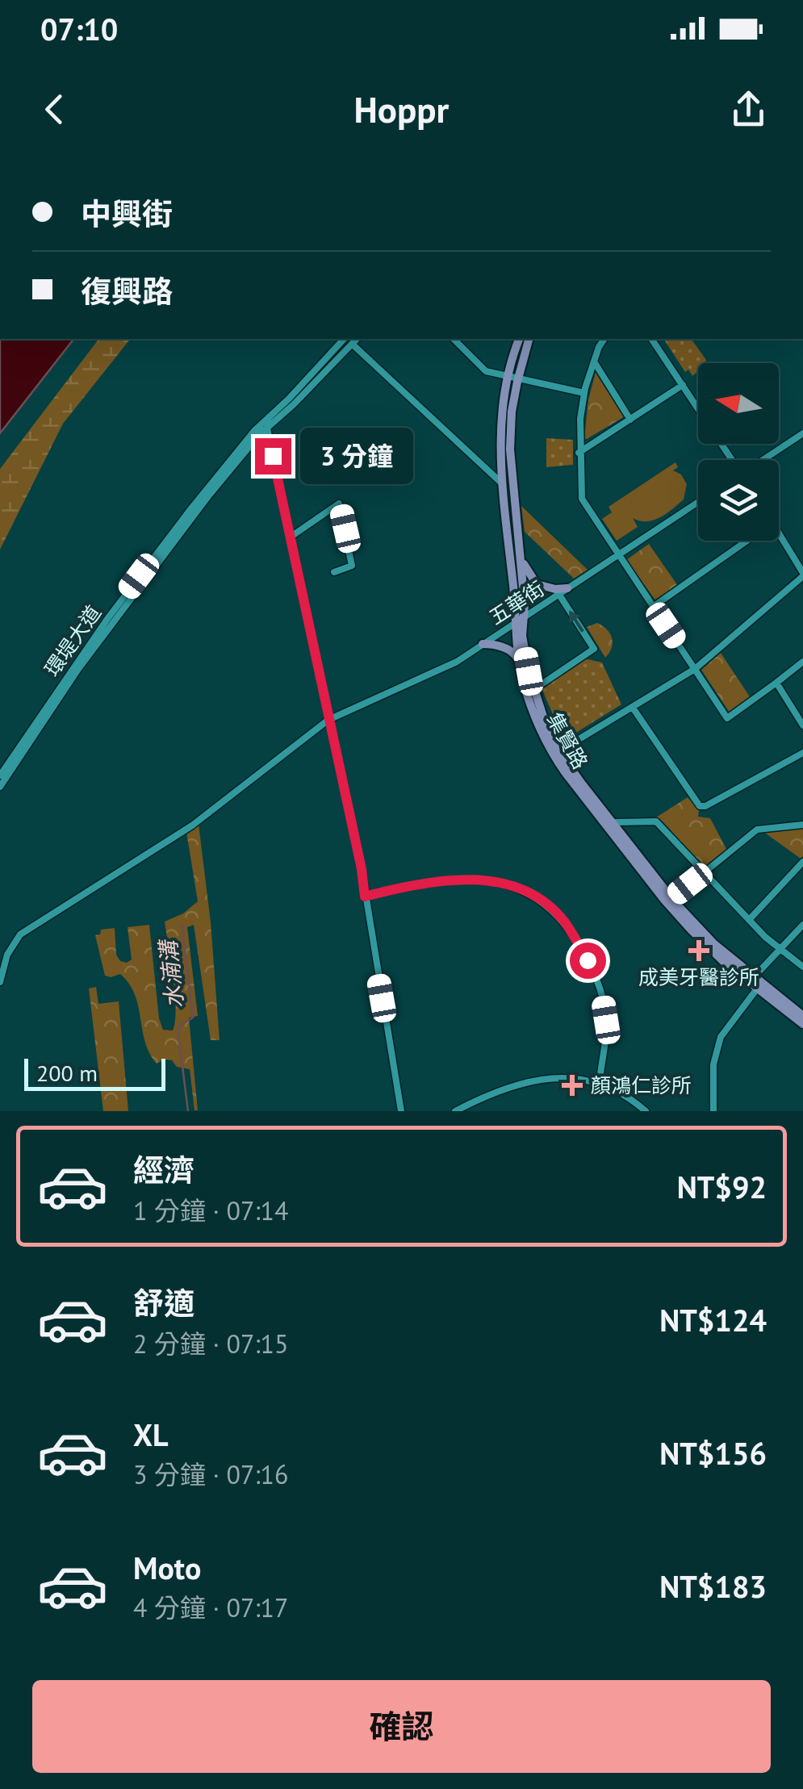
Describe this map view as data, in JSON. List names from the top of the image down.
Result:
{
  "streets": {
    "main road": ["集賢路"],
    "street": ["五華街", "環堤大道"]
  },
  "crossings": [
    ["五華街", "集賢路"]
  ],
  "water": ["水湳溝"],
  "places": {
    "health": ["成美牙醫診所", "顏鴻仁診所"]
  },
  "scale_bar": "200 m",
  "north": "left",
  "page": {
    "status": "07:10",
    "header": "Hoppr",
    "banner": ["中興街", "復興路"],
    "bubble": "3 分鐘",
    "scale": "200 m",
    "list": [
      {
        "name": "經濟",
        "note": "1 分鐘 · 07:14",
        "value": "NT$92"
      },
      {
        "name": "舒適",
        "note": "2 分鐘 · 07:15",
        "value": "NT$124"
      },
      {
        "name": "XL",
        "note": "3 分鐘 · 07:16",
        "value": "NT$156"
      },
      {
        "name": "Moto",
        "note": "4 分鐘 · 07:17",
        "value": "NT$183"
      }
    ],
    "buttons": "確認"
  }
}
